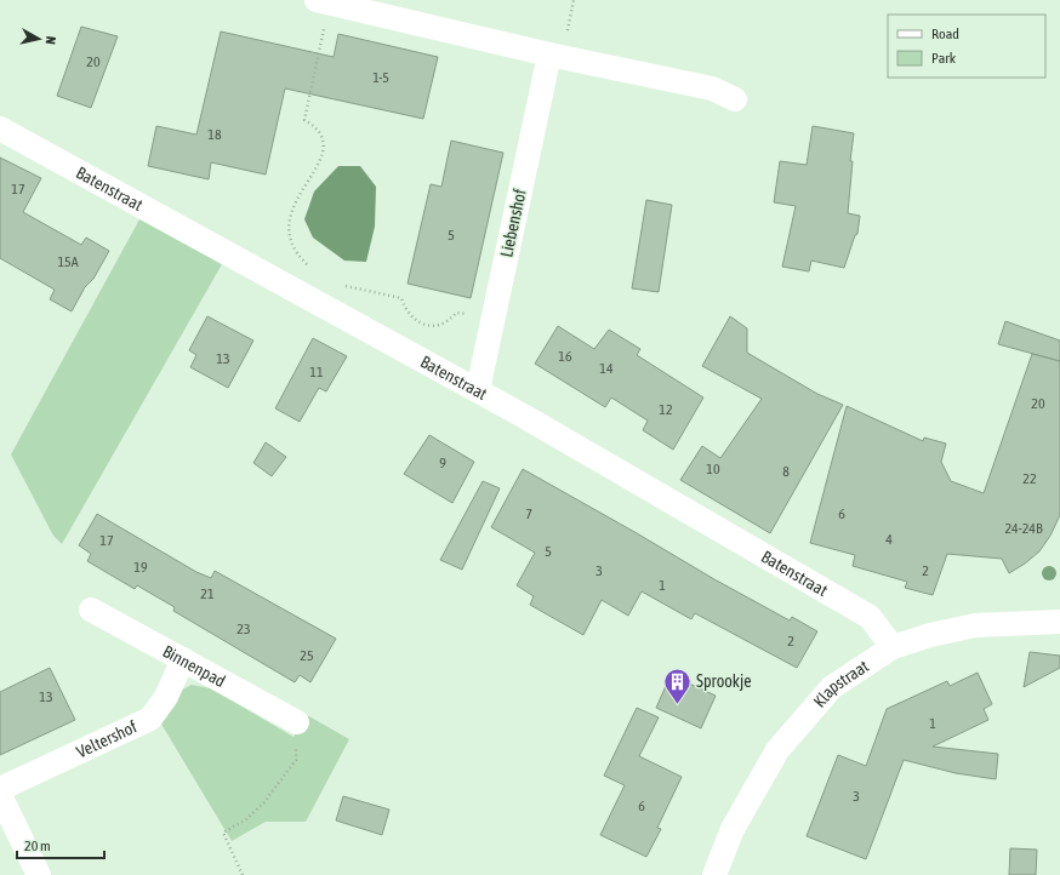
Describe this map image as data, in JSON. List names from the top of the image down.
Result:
{
  "streets": {
    "street": [
      "Batenstraat",
      "Liebenshof",
      "Binnenpad",
      "Klapstraat",
      "Veltershof"
    ]
  },
  "crossings": [
    ["Batenstraat", "Liebenshof"],
    ["Batenstraat", "Klapstraat"],
    ["Binnenpad", "Veltershof"]
  ],
  "places": {
    "building": ["Sprookje"]
  },
  "house_numbers": [
    "20",
    "1-5",
    "18",
    "17",
    "5",
    "15A",
    "16",
    "13",
    "14",
    "11",
    "20",
    "12",
    "9",
    "10",
    "8",
    "22",
    "7",
    "6",
    "24-24B",
    "4",
    "17",
    "5",
    "19",
    "3",
    "2",
    "1",
    "21",
    "23",
    "2",
    "25",
    "13",
    "1",
    "3",
    "6"
  ],
  "legend": ["Road", "Park"],
  "scale_bar": "20 m",
  "north": "right"
}
